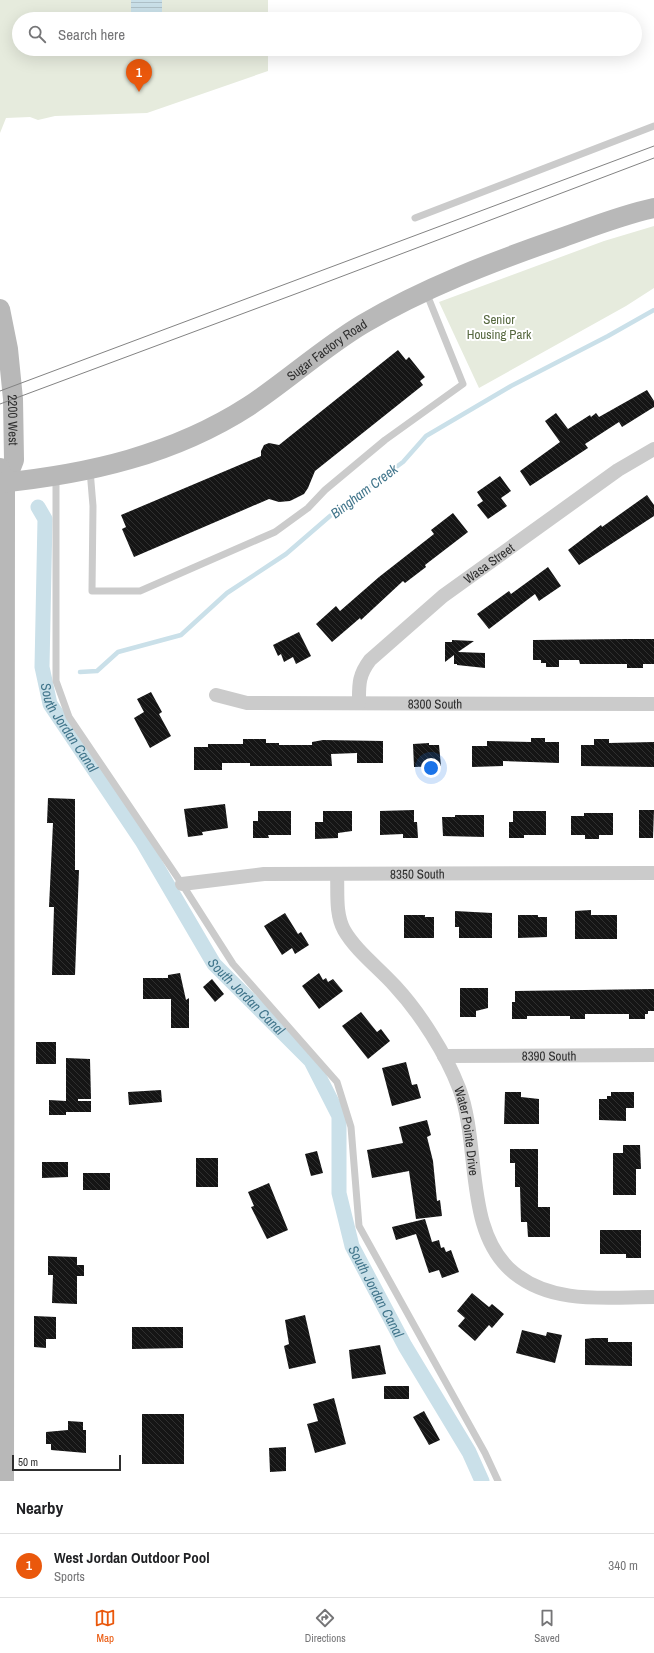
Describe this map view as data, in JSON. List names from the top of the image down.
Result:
{
  "streets": {
    "street": [
      "Sugar Factory Road",
      "2200 West",
      "Wasa Street",
      "8300 South",
      "8350 South",
      "8390 South",
      "Water Pointe Drive"
    ]
  },
  "crossings": [
    ["Sugar Factory Road", "2200 West"],
    ["Wasa Street", "8300 South"],
    ["8350 South", "Water Pointe Drive"],
    ["8390 South", "Water Pointe Drive"]
  ],
  "water": ["Bingham Creek", "South Jordan Canal"],
  "parks": ["Senior Housing Park"],
  "scale_bar": "50 m",
  "page": {
    "search": "Search here",
    "pins": "1",
    "scale": "50 m",
    "heading": "Nearby",
    "list": [
      {
        "mark": "1",
        "name": "West Jordan Outdoor Pool",
        "note": "Sports",
        "value": "340 m"
      }
    ],
    "nav": ["Map", "Directions", "Saved"]
  }
}
